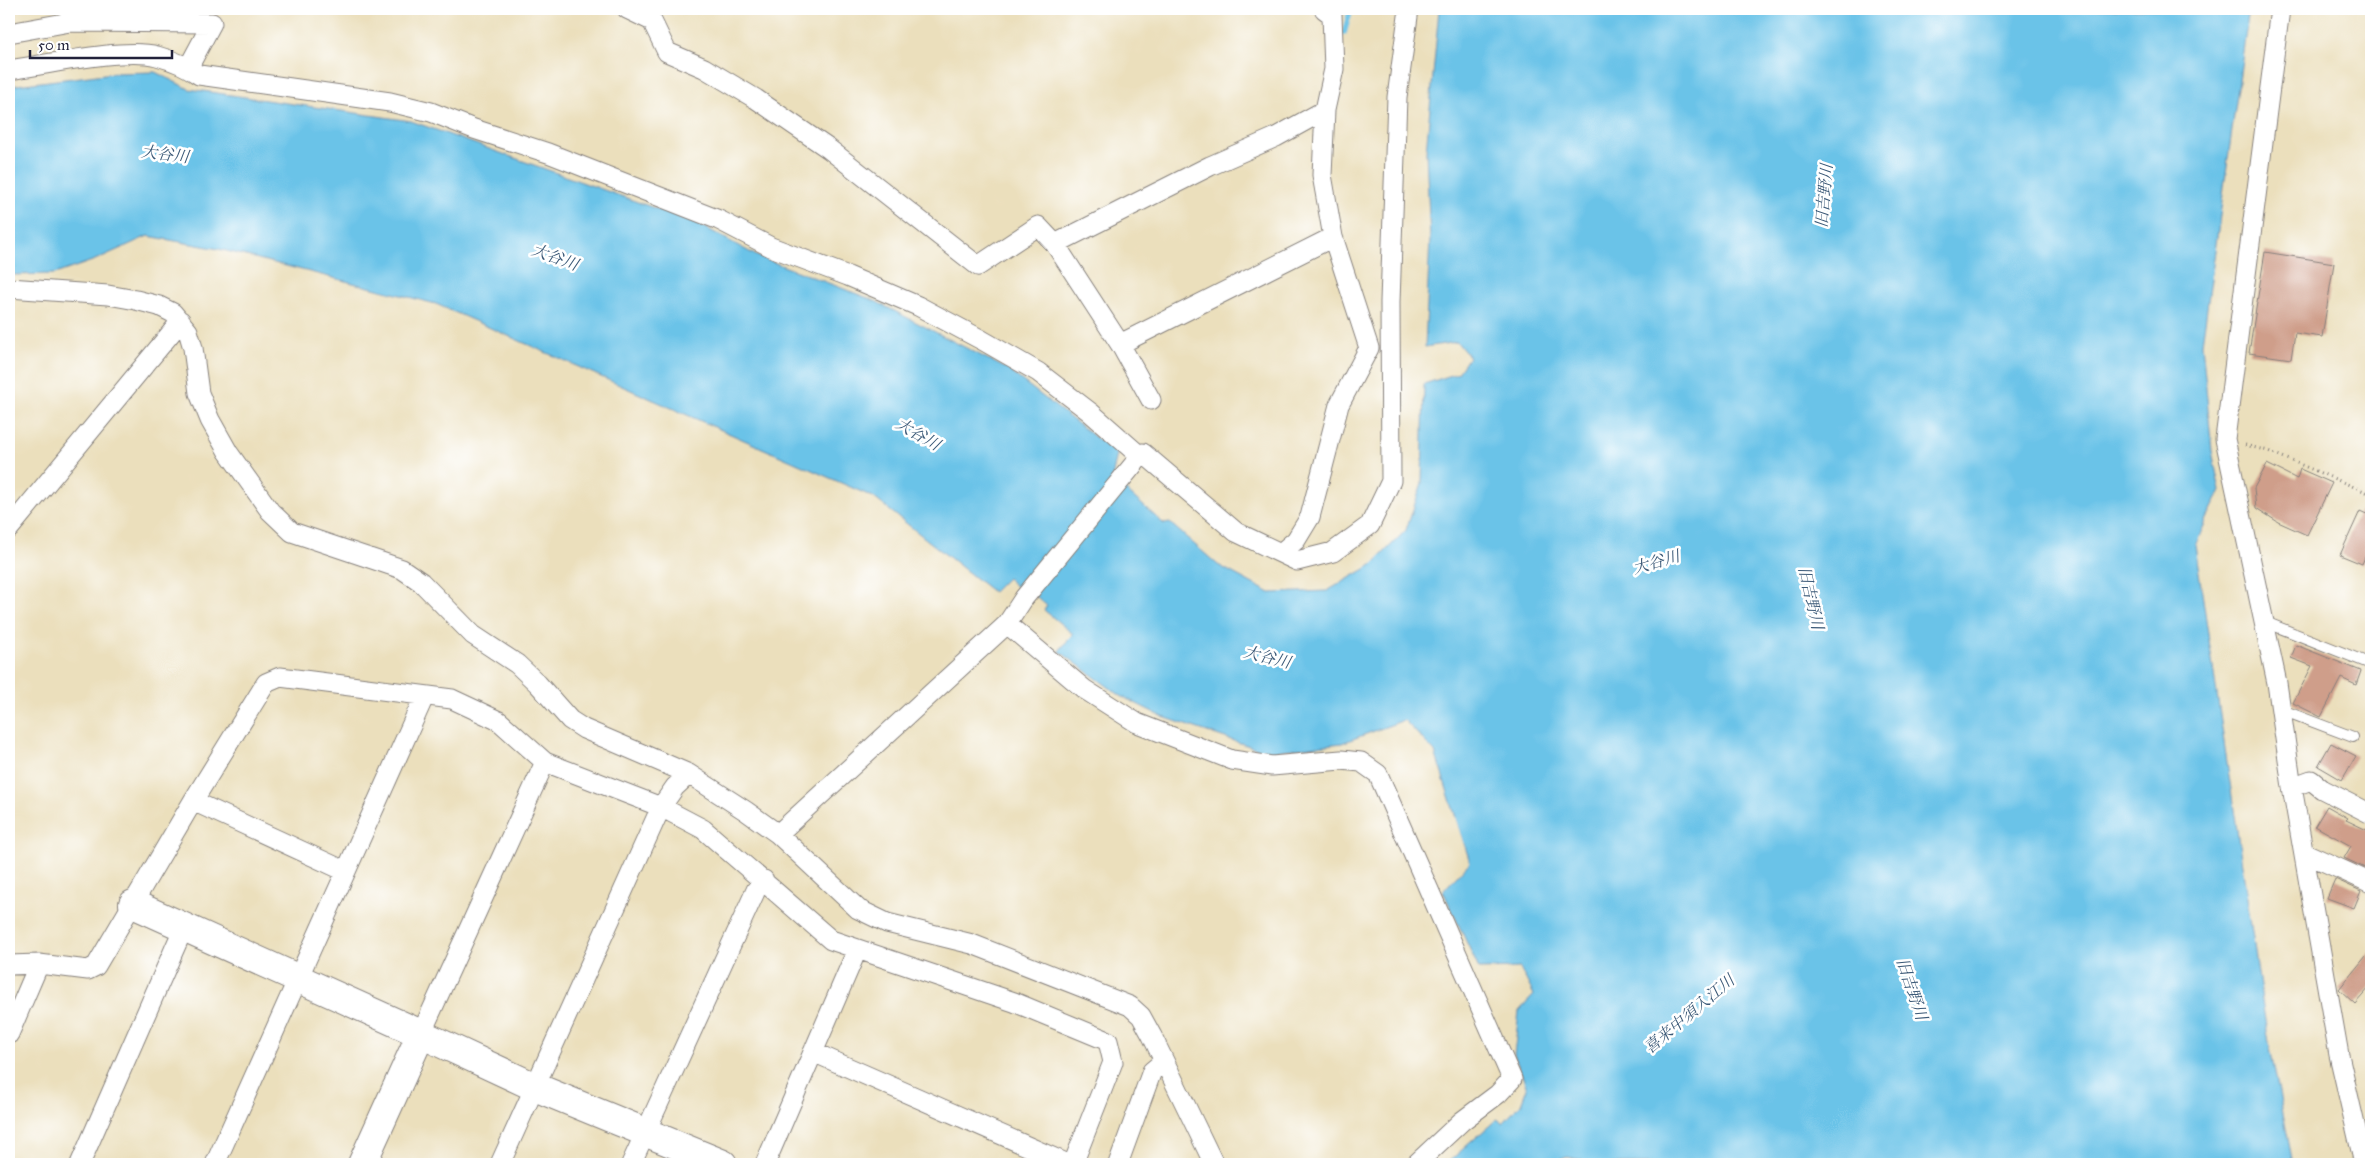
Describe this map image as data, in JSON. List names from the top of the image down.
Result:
{
  "water": ["大谷川", "旧吉野川", "喜来中須入江川"],
  "scale_bar": "50 m"
}
